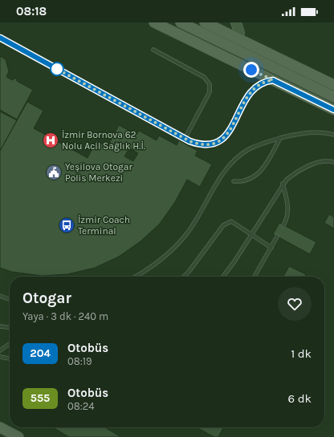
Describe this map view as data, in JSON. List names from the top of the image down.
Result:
{
  "places": {
    "hospital": ["İzmir Bornova 62 Nolu Acil Sağlık H.İ."],
    "public building": ["Yeşilova Otogar Polis Merkezi"],
    "bus stop": ["İzmir Coach Terminal"]
  },
  "lines": ["bus line 204"],
  "page": {
    "status": "08:18",
    "heading": ["Otogar", "Yaya · 3 dk · 240 m"],
    "list": [
      {
        "mark": "204",
        "name": "Otobüs",
        "note": "08:19",
        "value": "1 dk"
      },
      {
        "mark": "555",
        "name": "Otobüs",
        "note": "08:24",
        "value": "6 dk"
      }
    ]
  }
}
